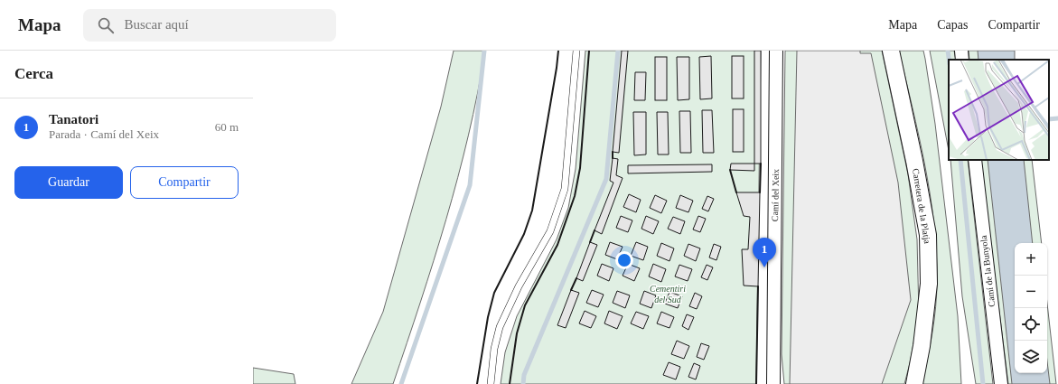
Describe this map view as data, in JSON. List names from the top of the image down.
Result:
{
  "streets": {
    "street": ["Camí del Xeix", "Carretera de la Platja", "Camí de la Bunyola"]
  },
  "parks": ["Cementiri del Sud"],
  "page": {
    "header": "Mapa",
    "search": "Buscar aquí",
    "nav": ["Mapa", "Capas", "Compartir"],
    "heading": "Cerca",
    "list": [
      {
        "mark": "1",
        "name": "Tanatori",
        "note": "Parada · Camí del Xeix",
        "value": "60 m"
      }
    ],
    "buttons": ["Guardar", "Compartir"],
    "pins": "1",
    "map_buttons": ["+", "−"]
  }
}
